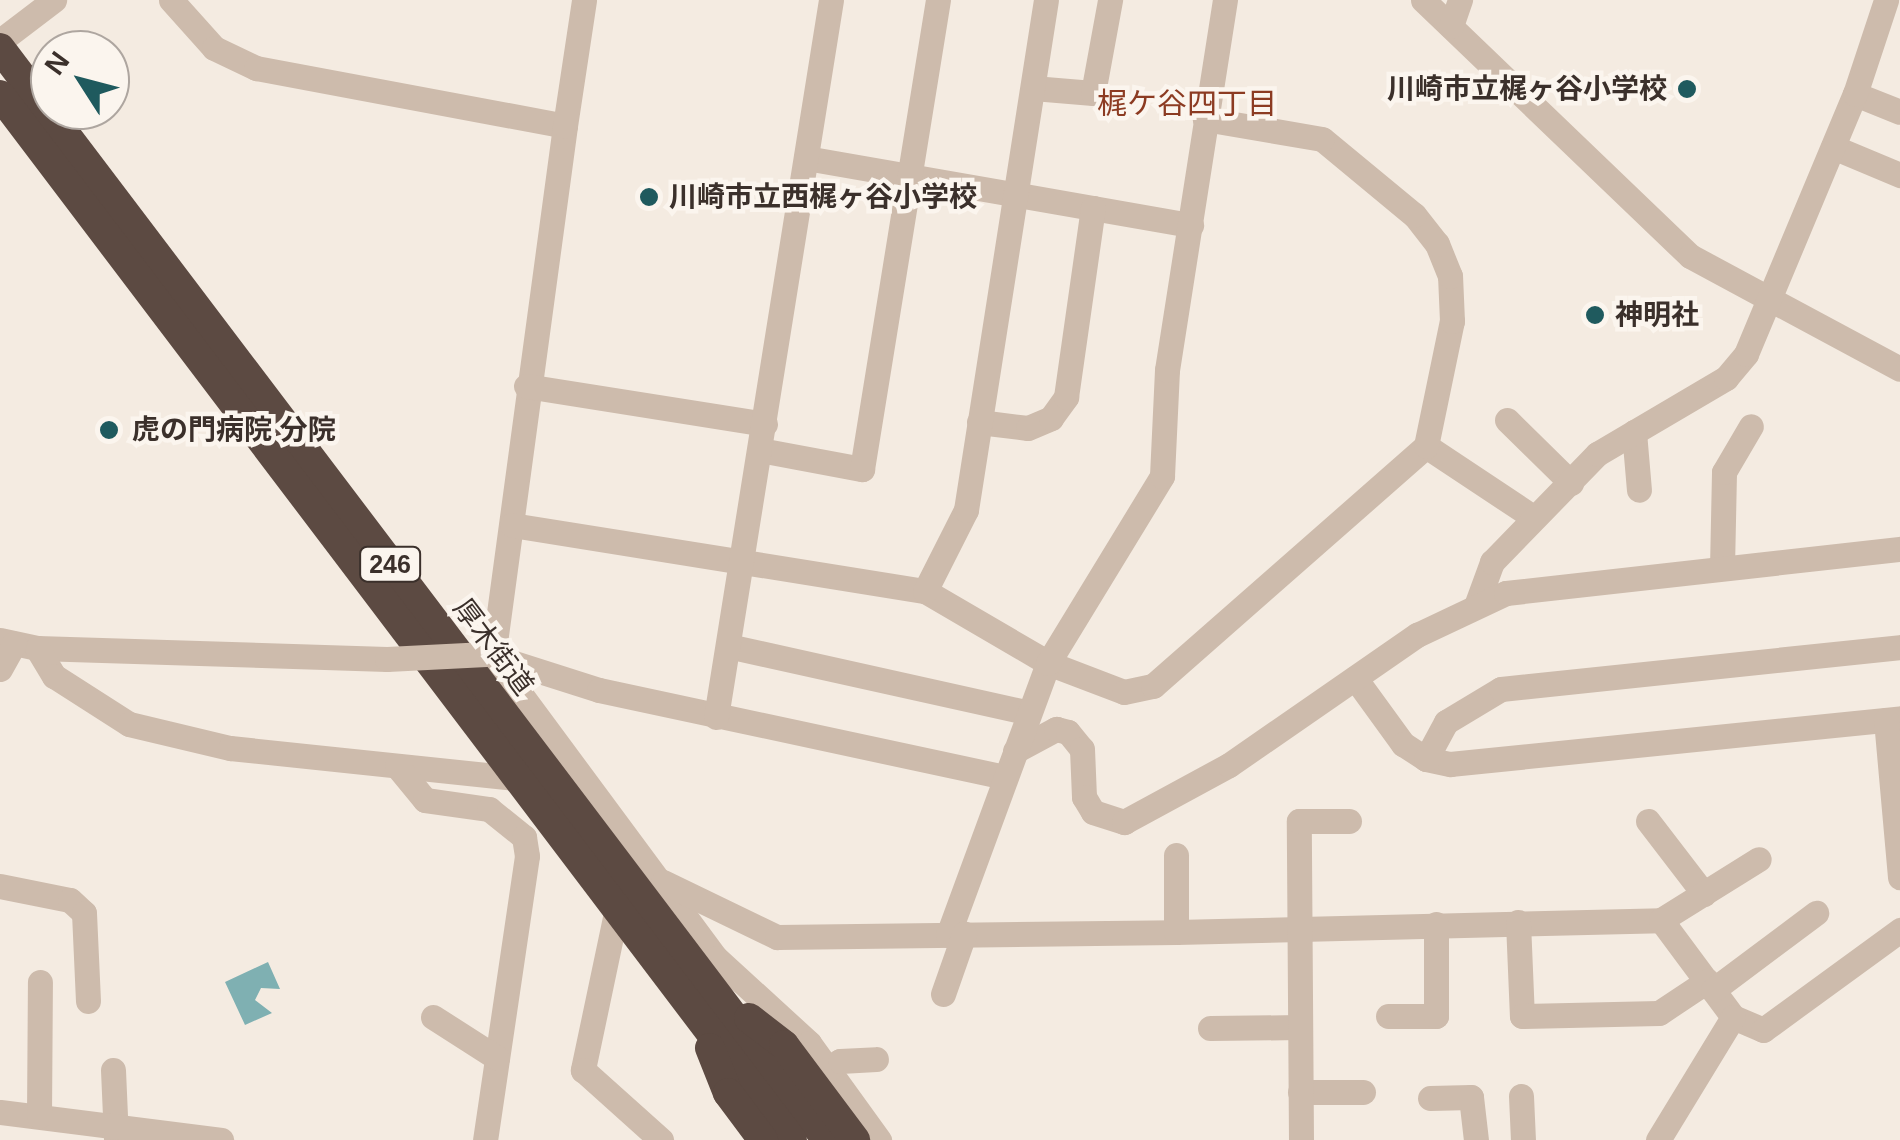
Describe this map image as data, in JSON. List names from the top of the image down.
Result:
{
  "streets": {
    "highway": ["246", "厚木街道"]
  },
  "districts": ["梶ケ谷四丁目"],
  "places": [
    "川崎市立梶ヶ谷小学校",
    "川崎市立西梶ヶ谷小学校",
    "神明社",
    "虎の門病院 分院"
  ],
  "north": "top left"
}
